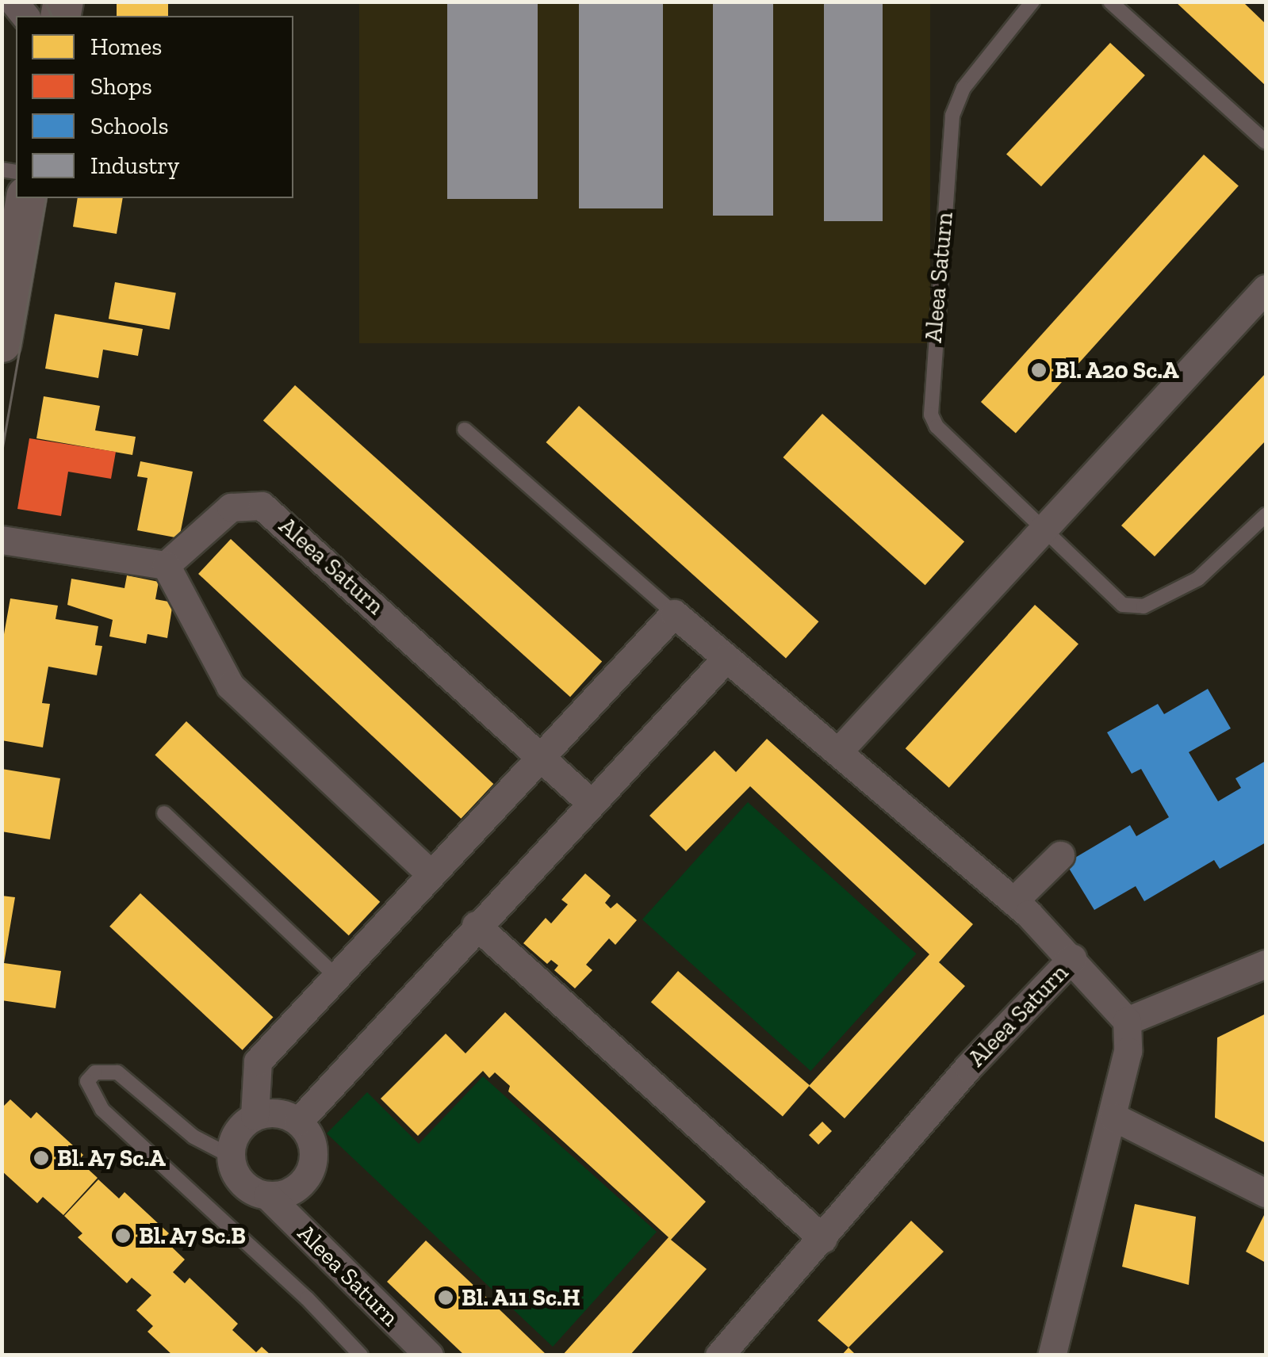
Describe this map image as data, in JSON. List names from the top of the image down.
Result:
{
  "streets": {
    "street": ["Aleea Saturn"]
  },
  "places": [
    "Bl. A20 Sc.A",
    "Bl. A7 Sc.A",
    "Bl. A7 Sc.B",
    "Bl. A11 Sc.H"
  ],
  "legend": [
    "Homes",
    "Shops",
    "Schools",
    "Industry"
  ]
}
